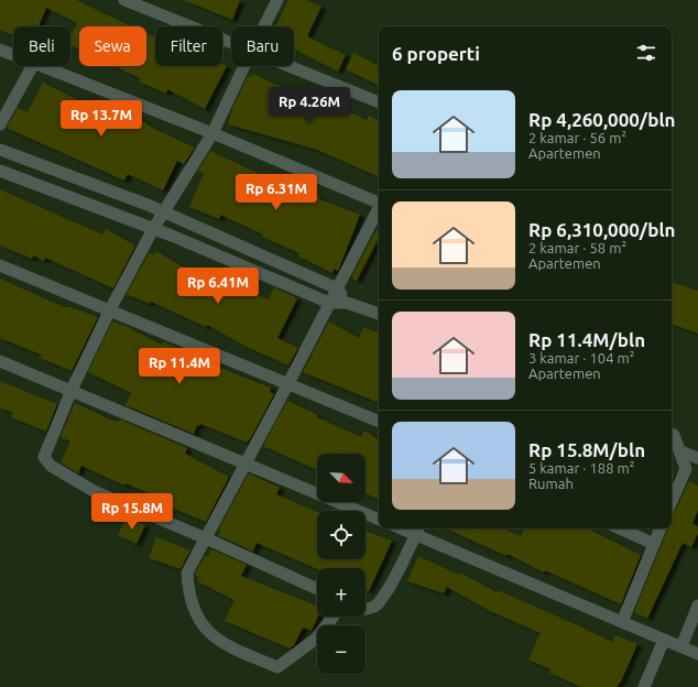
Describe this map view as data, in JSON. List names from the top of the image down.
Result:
{
  "north": "bottom right",
  "page": {
    "chip": [
      "Beli",
      "Sewa",
      "Filter",
      "Baru"
    ],
    "heading": "6 properti",
    "list": [
      {
        "name": "Rp 4,260,000/bln",
        "note": "2 kamar · 56 m² · Apartemen"
      },
      {
        "name": "Rp 6,310,000/bln",
        "note": "2 kamar · 58 m² · Apartemen"
      },
      {
        "name": "Rp 11.4M/bln",
        "note": "3 kamar · 104 m² · Apartemen"
      },
      {
        "name": "Rp 15.8M/bln",
        "note": "5 kamar · 188 m² · Rumah"
      }
    ],
    "price": [
      "Rp 4.26M",
      "Rp 13.7M",
      "Rp 6.31M",
      "Rp 6.41M",
      "Rp 11.4M",
      "Rp 15.8M"
    ],
    "map_buttons": ["+", "−"]
  }
}
